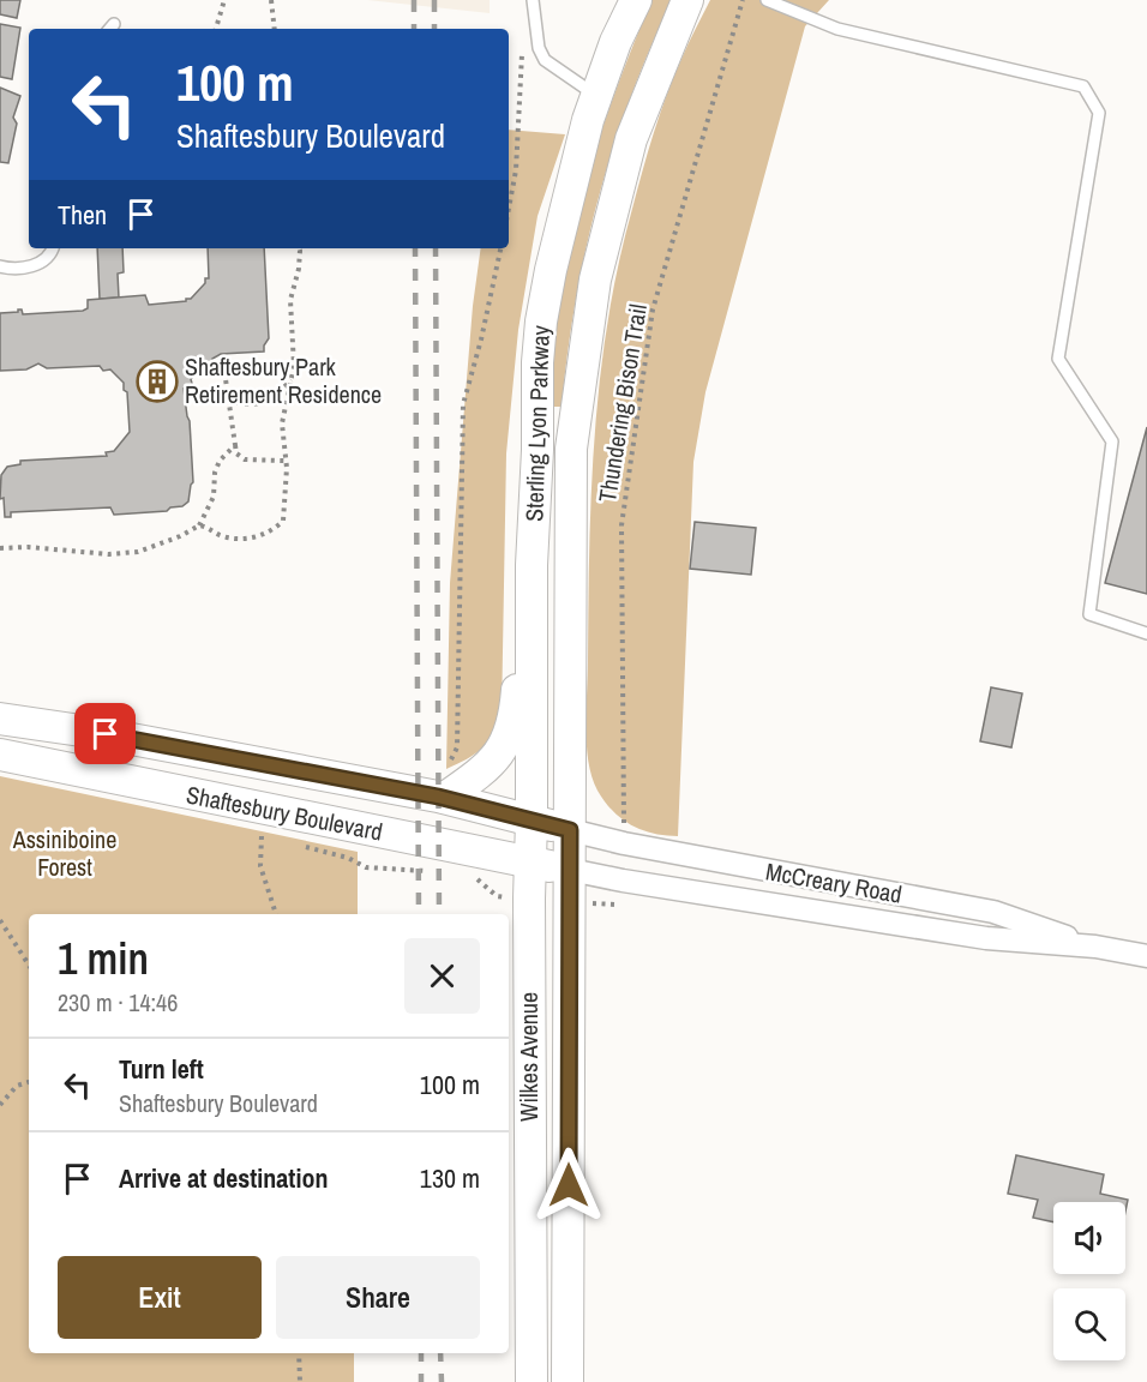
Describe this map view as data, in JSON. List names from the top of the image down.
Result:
{
  "streets": {
    "main road": ["Sterling Lyon Parkway", "Shaftesbury Boulevard", "Wilkes Avenue"],
    "street": ["McCreary Road"],
    "path": ["Thundering Bison Trail"]
  },
  "crossings": [
    ["Sterling Lyon Parkway", "Shaftesbury Boulevard"],
    ["Sterling Lyon Parkway", "McCreary Road"],
    ["Sterling Lyon Parkway", "Wilkes Avenue"],
    ["Shaftesbury Boulevard", "McCreary Road"],
    ["Shaftesbury Boulevard", "Wilkes Avenue"],
    ["McCreary Road", "Wilkes Avenue"]
  ],
  "parks": ["Assiniboine Forest"],
  "places": {
    "building": ["Shaftesbury Park Retirement Residence"]
  },
  "page": {
    "turn": ["100 m", "Shaftesbury Boulevard"],
    "then": "Then",
    "heading": ["1 min", "230 m · 14:46"],
    "list": [
      {
        "name": "Turn left",
        "note": "Shaftesbury Boulevard",
        "value": "100 m"
      },
      {
        "name": "Arrive at destination",
        "value": "130 m"
      }
    ],
    "buttons": ["Exit", "Share"]
  }
}
